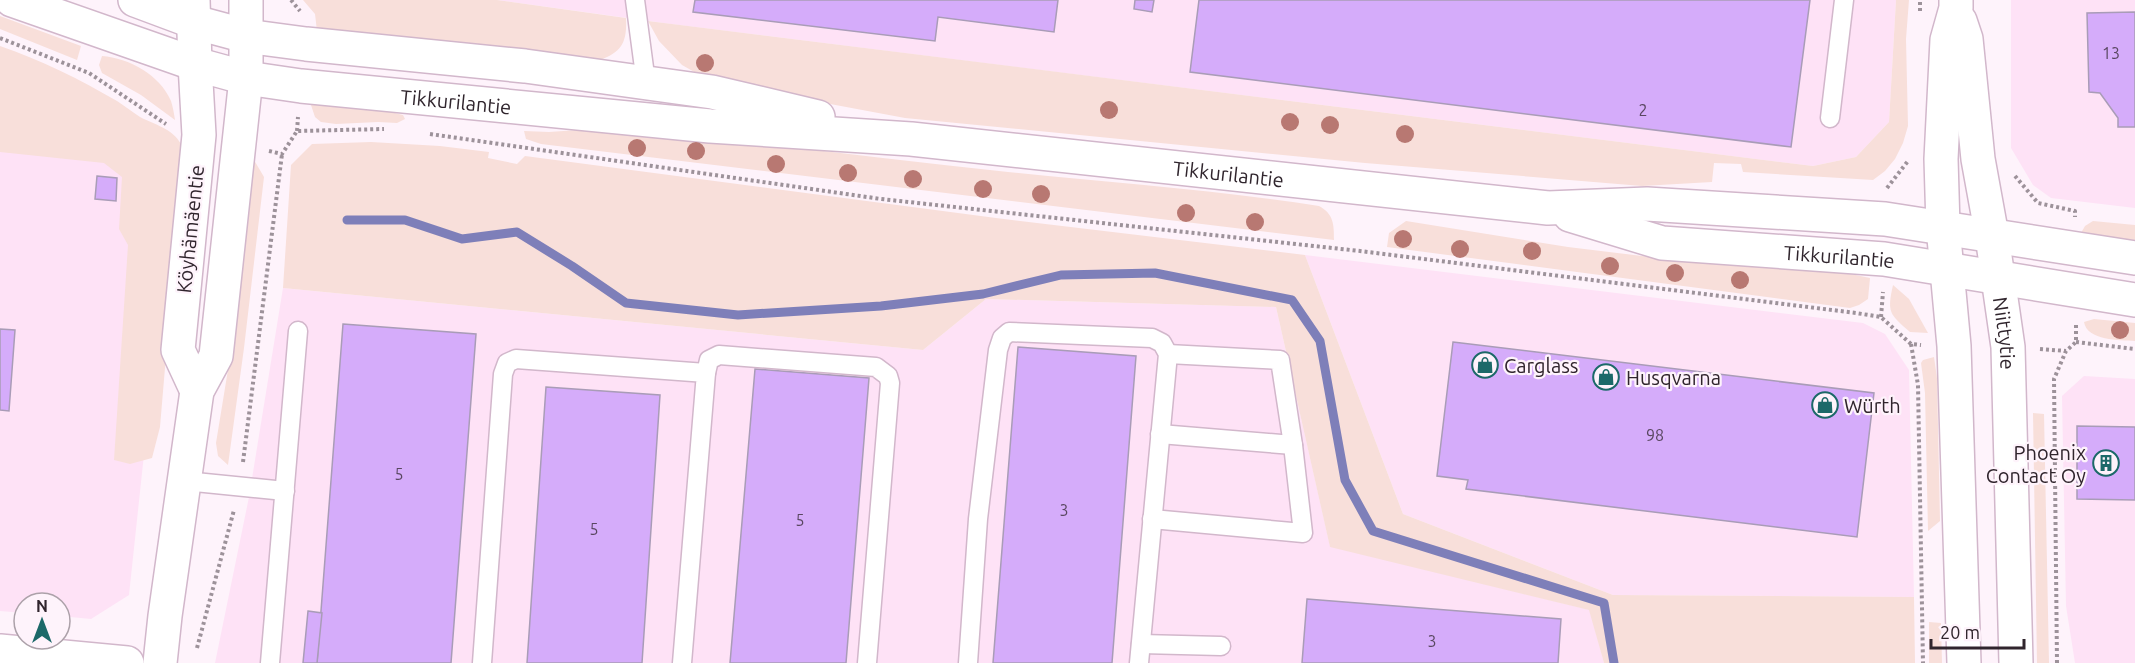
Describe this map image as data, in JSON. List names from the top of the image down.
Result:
{
  "streets": {
    "main road": ["Tikkurilantie", "Köyhämäentie", "Niittytie"]
  },
  "crossings": [
    ["Tikkurilantie", "Köyhämäentie"],
    ["Tikkurilantie", "Niittytie"]
  ],
  "places": {
    "shop": ["Carglass", "Husqvarna", "Würth"],
    "building": ["Phoenix Contact Oy"]
  },
  "house_numbers": [
    "13",
    "2",
    "98",
    "5",
    "3",
    "5",
    "5",
    "3"
  ],
  "scale_bar": "20 m",
  "north": "top"
}
